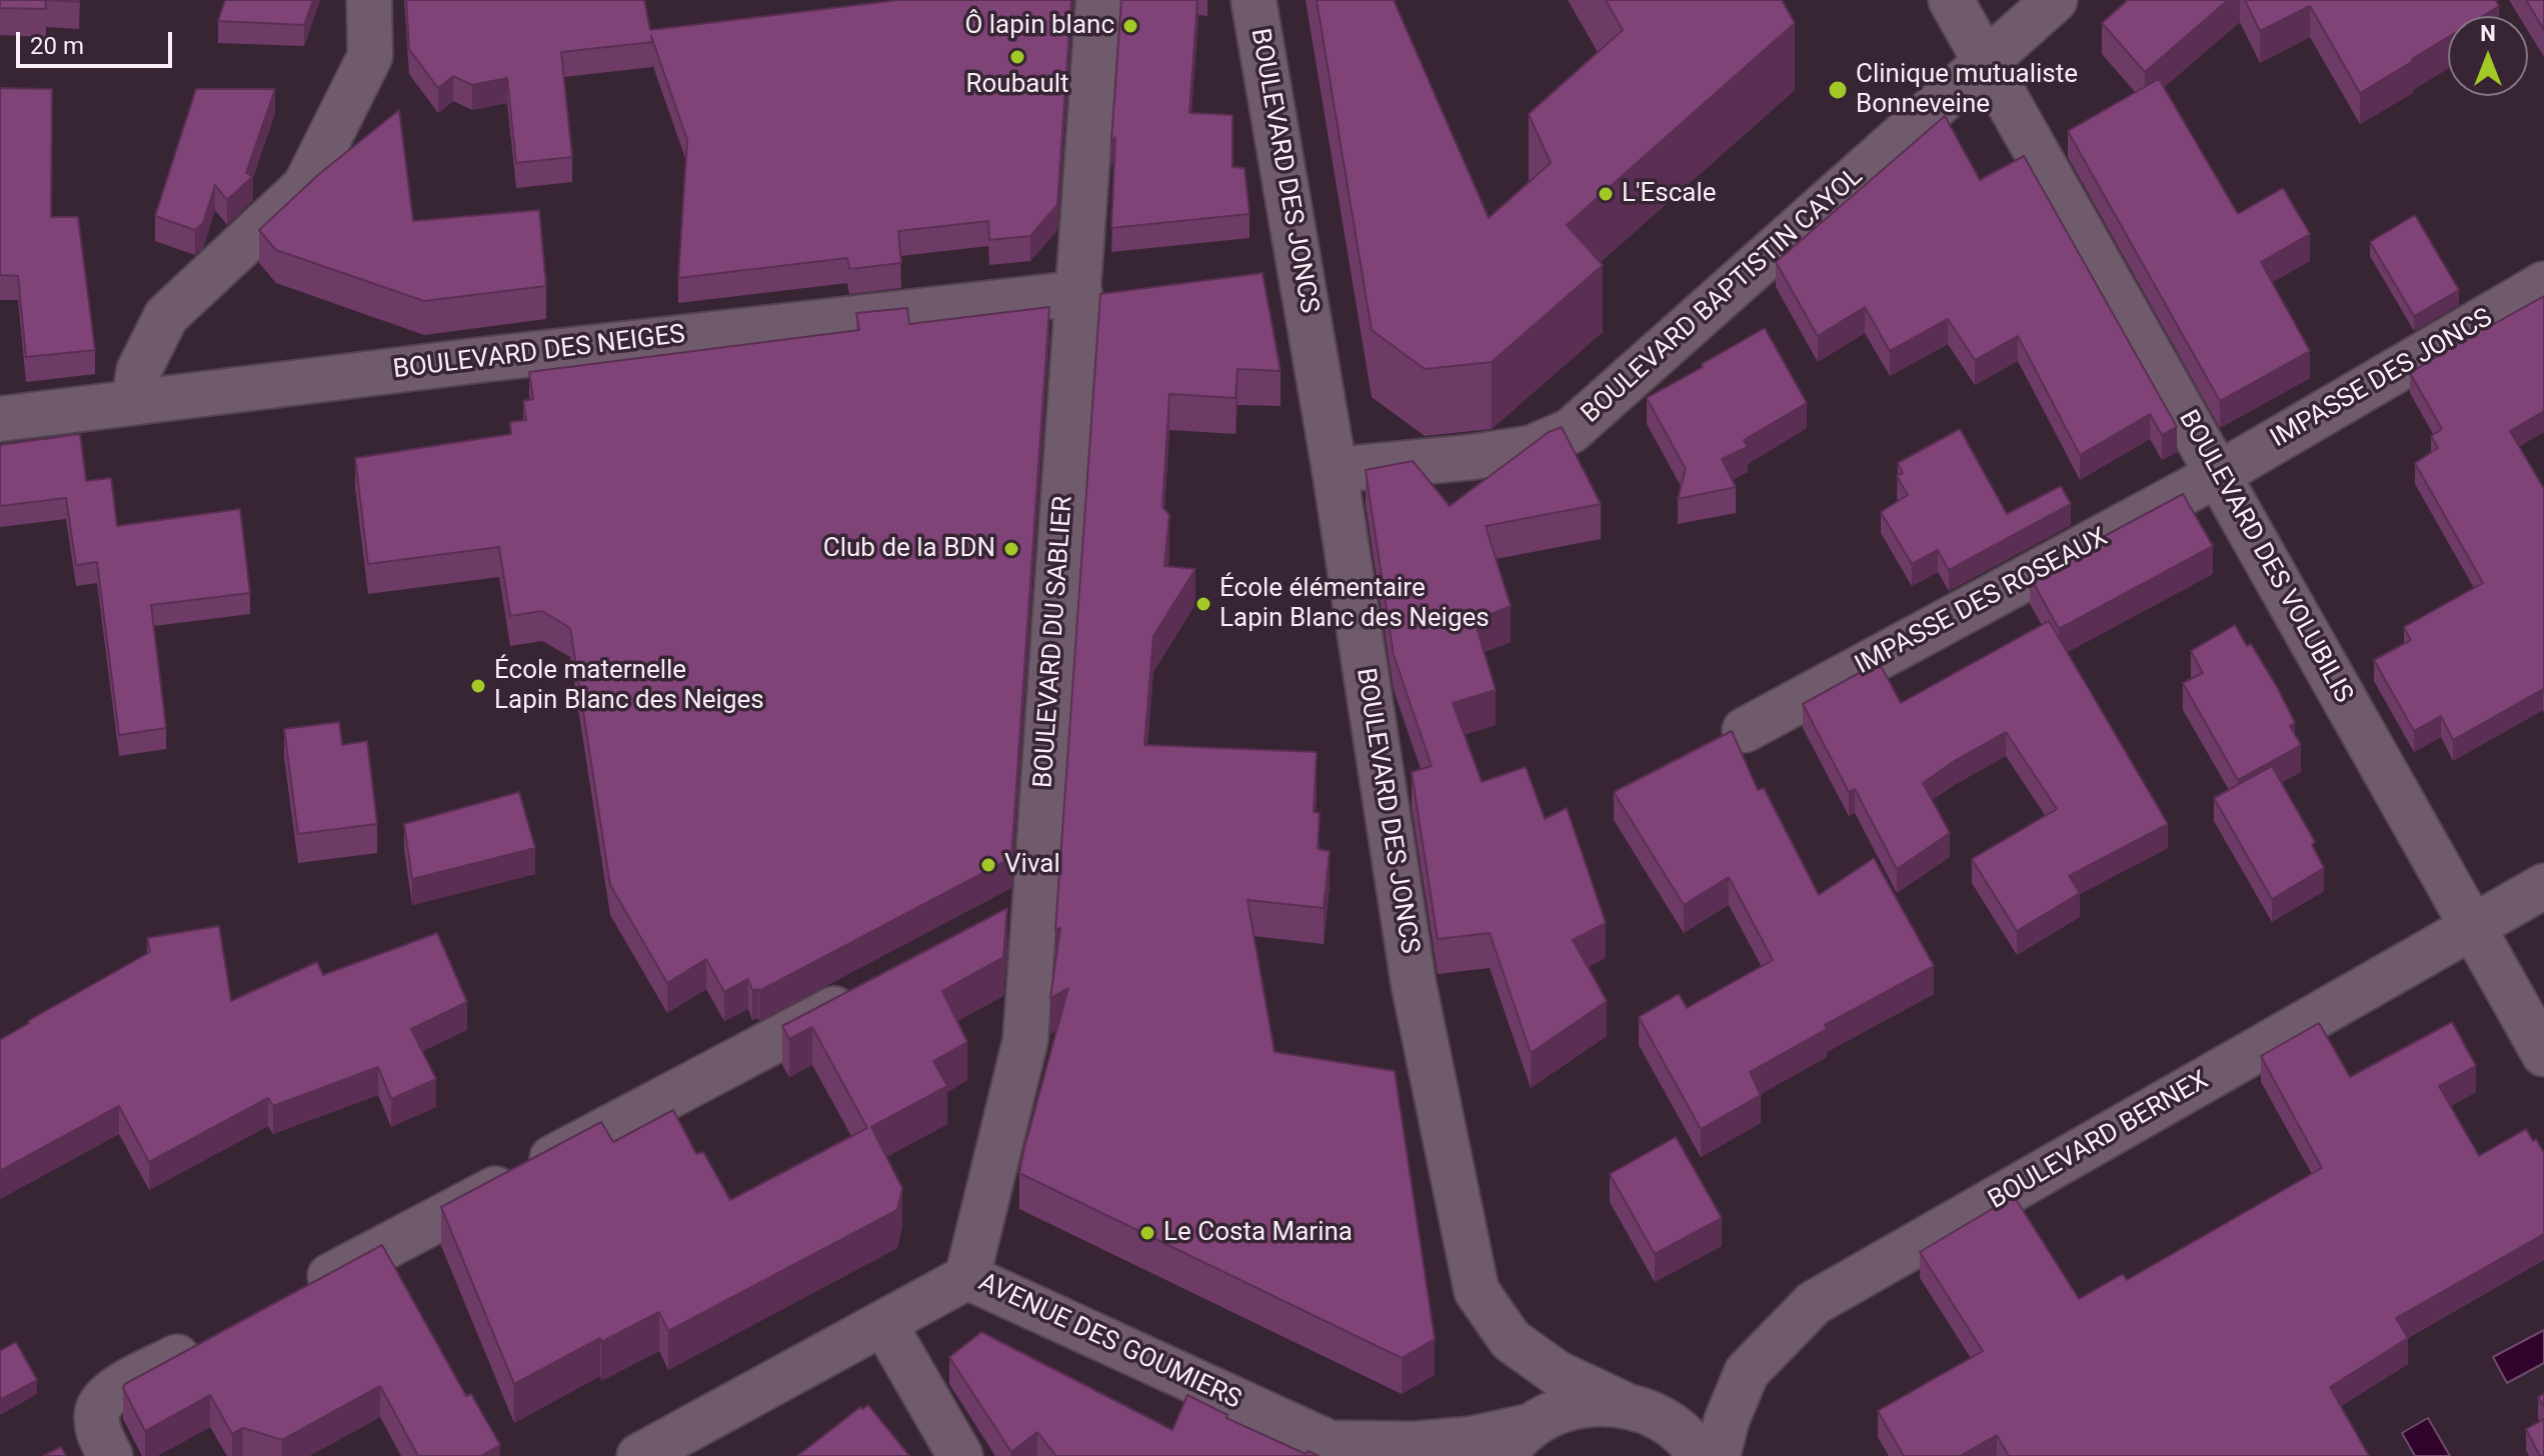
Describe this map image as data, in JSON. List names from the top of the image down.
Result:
{
  "streets": {
    "street": [
      "BOULEVARD DES JONCS",
      "BOULEVARD BAPTISTIN CAYOL",
      "BOULEVARD DES NEIGES",
      "IMPASSE DES JONCS",
      "BOULEVARD DES VOLUBILIS",
      "IMPASSE DES ROSEAUX",
      "BOULEVARD DU SABLIER",
      "BOULEVARD BERNEX",
      "AVENUE DES GOUMIERS"
    ]
  },
  "crossings": [
    ["BOULEVARD DES JONCS", "BOULEVARD BAPTISTIN CAYOL"],
    ["BOULEVARD DES JONCS", "AVENUE DES GOUMIERS"],
    ["BOULEVARD BAPTISTIN CAYOL", "BOULEVARD DES VOLUBILIS"],
    ["BOULEVARD DES NEIGES", "BOULEVARD DU SABLIER"],
    ["IMPASSE DES JONCS", "BOULEVARD DES VOLUBILIS"],
    ["IMPASSE DES JONCS", "IMPASSE DES ROSEAUX"],
    ["BOULEVARD DES VOLUBILIS", "IMPASSE DES ROSEAUX"],
    ["BOULEVARD DES VOLUBILIS", "BOULEVARD BERNEX"],
    ["BOULEVARD DU SABLIER", "AVENUE DES GOUMIERS"]
  ],
  "places": [
    "Ô lapin blanc",
    "Roubault",
    "Clinique mutualiste Bonneveine",
    "L'Escale",
    "Club de la BDN",
    "École élémentaire Lapin Blanc des Neiges",
    "École maternelle Lapin Blanc des Neiges",
    "Vival",
    "Le Costa Marina"
  ],
  "scale_bar": "20 m",
  "north": "top"
}
